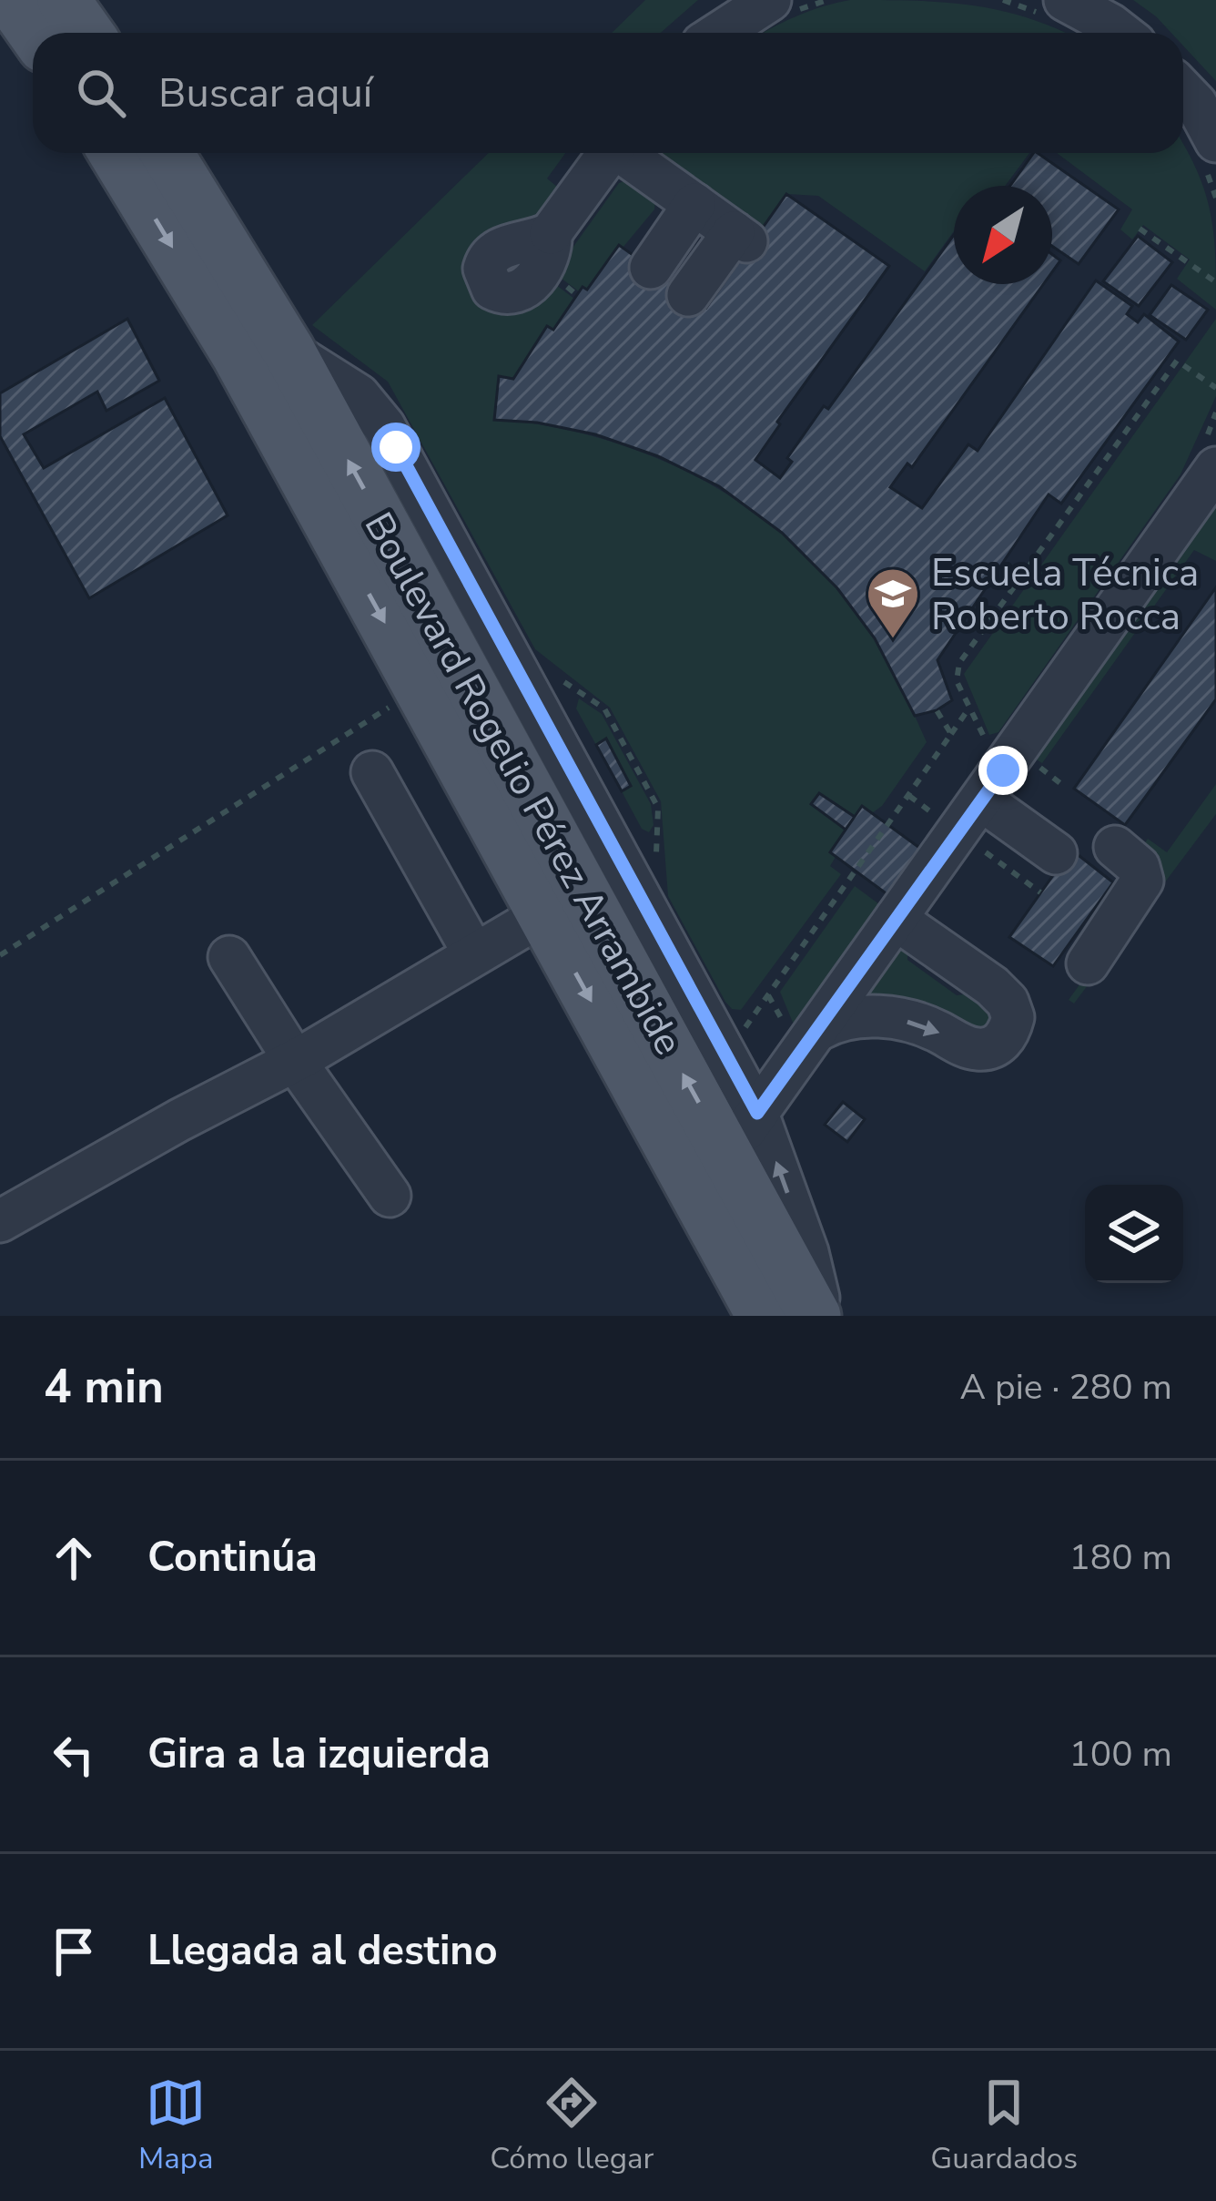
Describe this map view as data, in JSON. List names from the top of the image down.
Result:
{
  "streets": {
    "main road": ["Boulevard Rogelio Pérez Arrambide"]
  },
  "places": {
    "school or university": ["Escuela Técnica Roberto Rocca"]
  },
  "north": "bottom left",
  "page": {
    "search": "Buscar aquí",
    "heading": ["4 min", "A pie · 280 m"],
    "list": [
      ["Continúa", "180 m"],
      ["Gira a la izquierda", "100 m"],
      "Llegada al destino"
    ],
    "nav": ["Mapa", "Cómo llegar", "Guardados"]
  }
}
